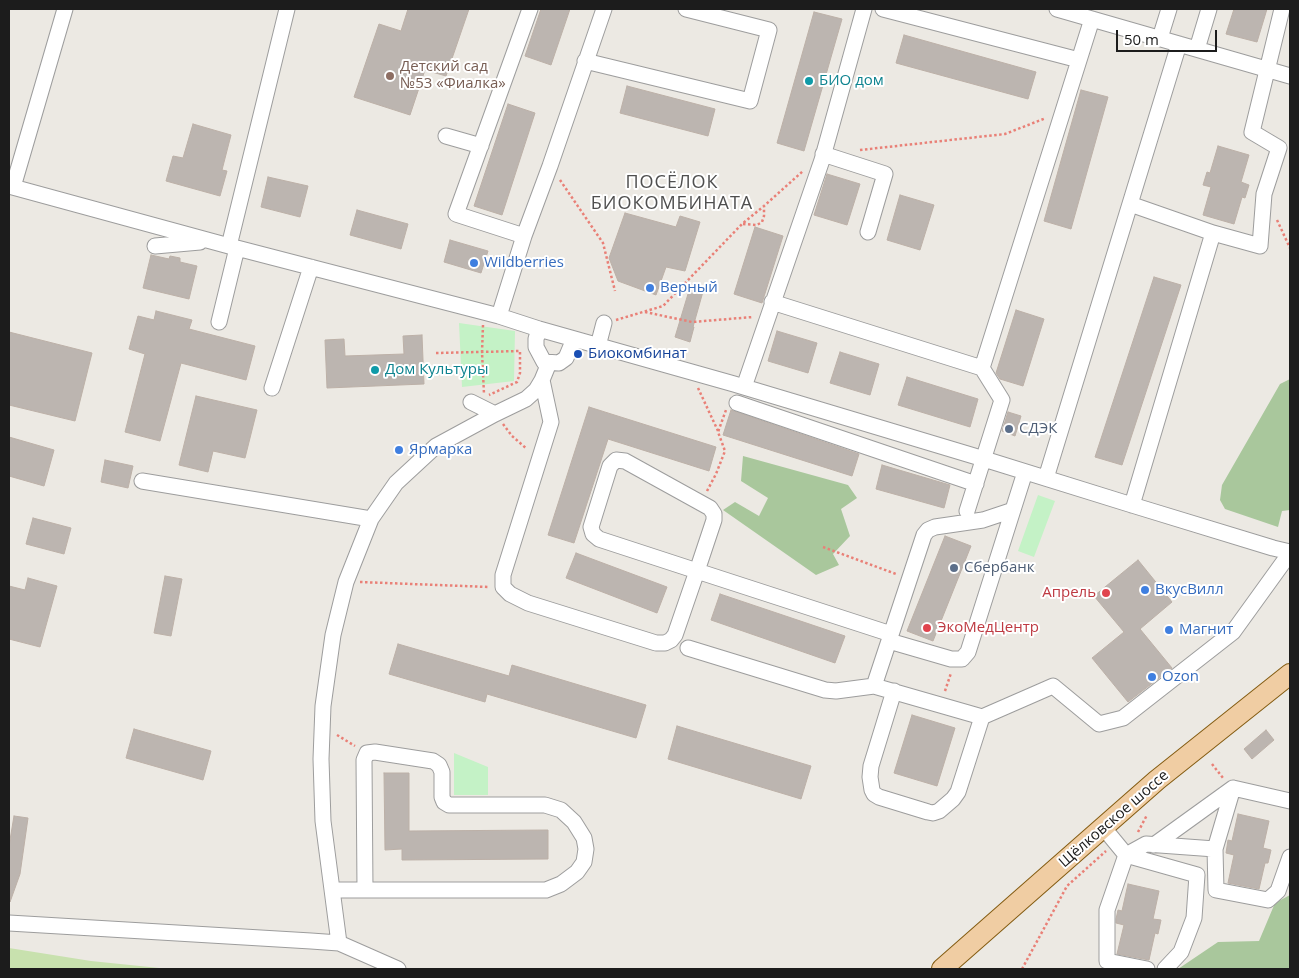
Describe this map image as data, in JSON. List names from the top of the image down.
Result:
{
  "streets": {
    "main road": ["Щёлковское шоссе"]
  },
  "districts": ["ПОСЁЛОК БИОКОМБИНАТА"],
  "places": [
    "Детский сад №53 «Фиалка»",
    "БИО дом",
    "Wildberries",
    "Верный",
    "Биокомбинат",
    "Дом Культуры",
    "СДЭК",
    "Ярмарка",
    "Сбербанк",
    "ВкусВилл",
    "Апрель",
    "ЭкоМедЦентр",
    "Магнит",
    "Ozon"
  ],
  "scale_bar": "50 m"
}
